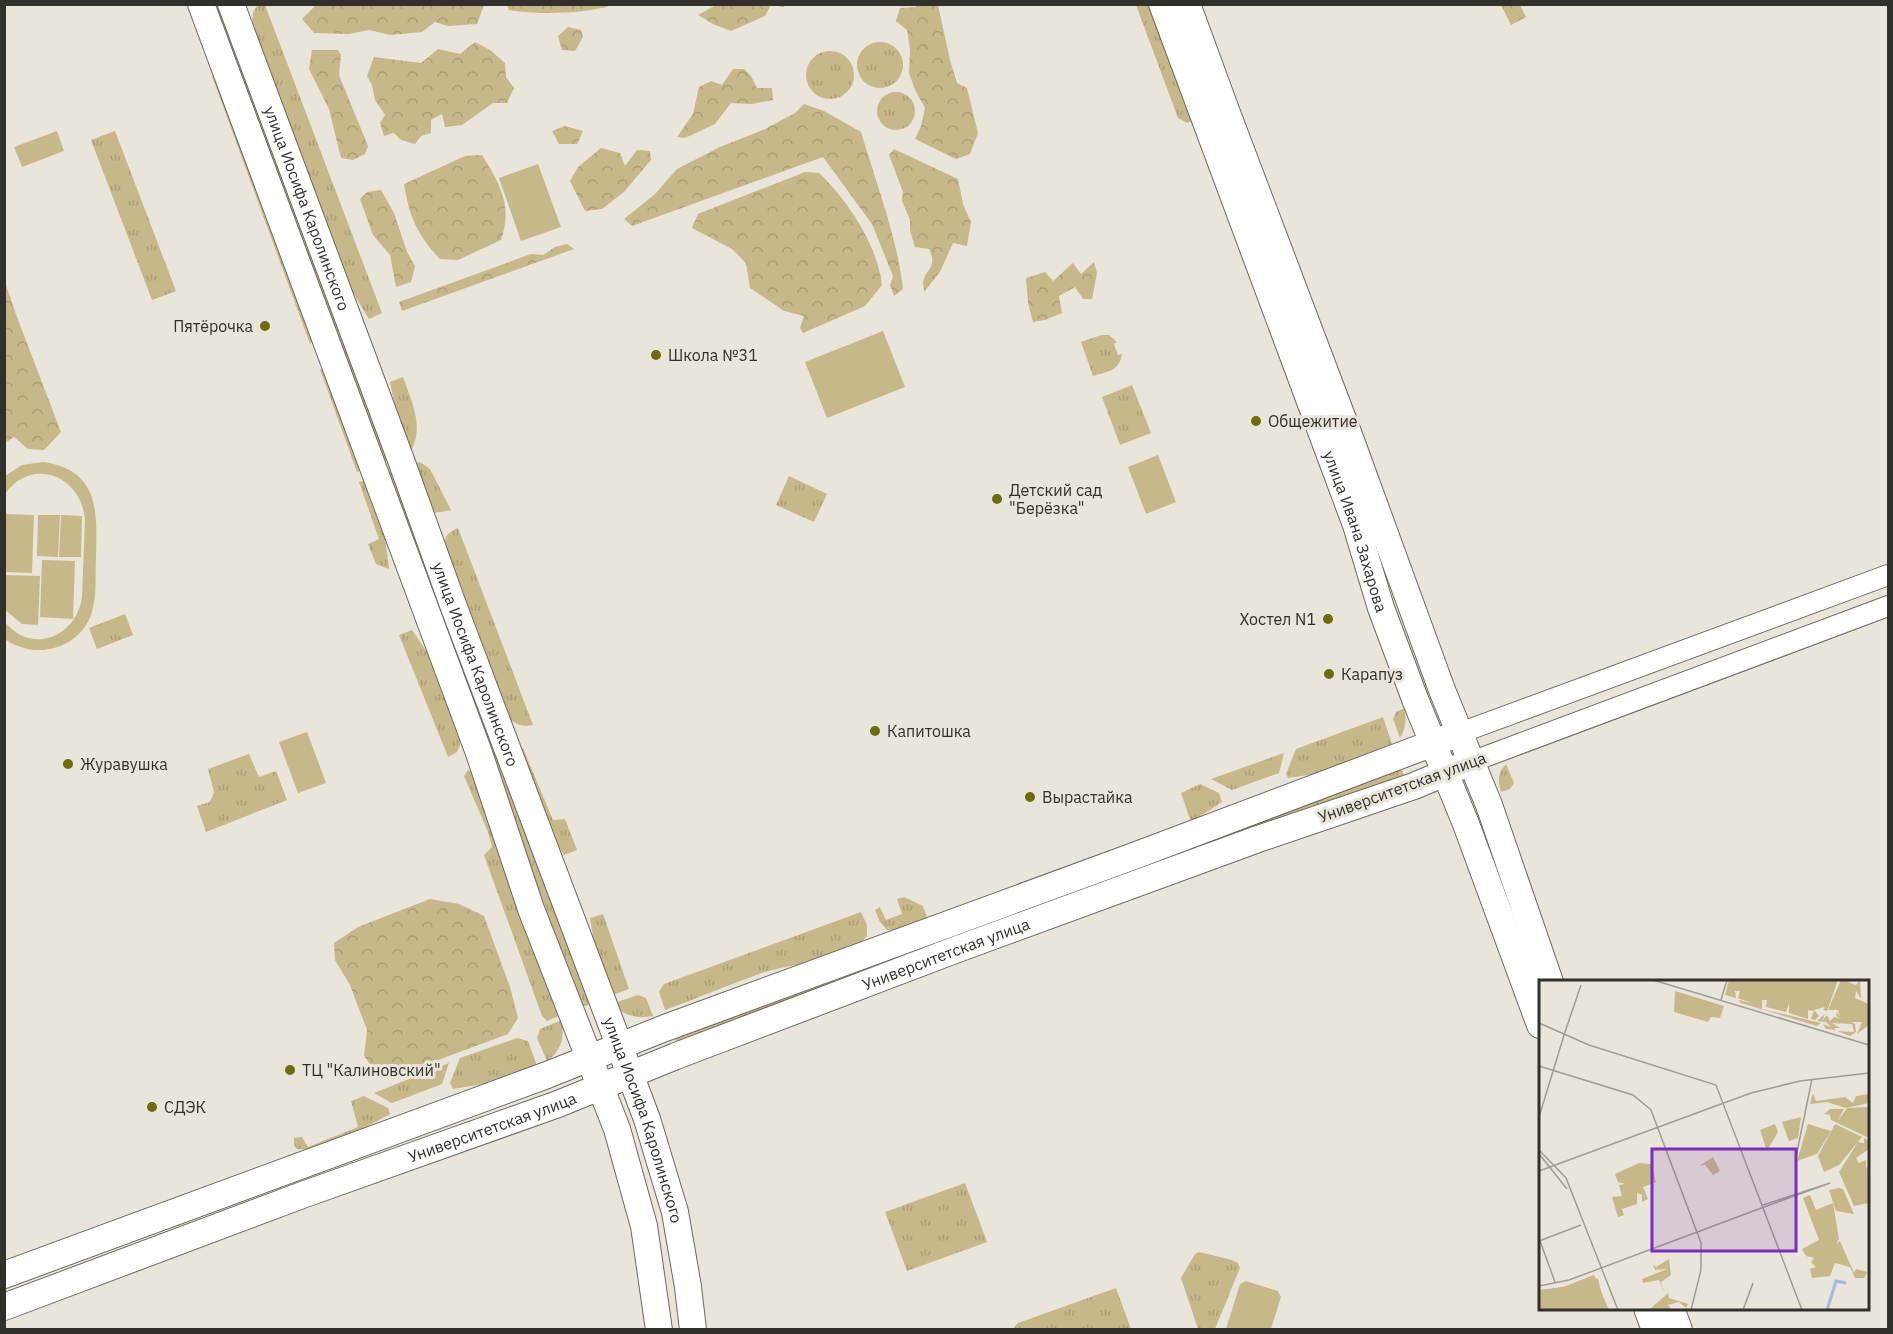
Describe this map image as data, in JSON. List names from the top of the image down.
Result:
{
  "streets": {
    "main road": ["улица Иосифа Каролинского", "улица Ивана Захарова", "Университетская улица"]
  },
  "crossings": [
    ["улица Иосифа Каролинского", "Университетская улица"],
    ["улица Ивана Захарова", "Университетская улица"]
  ],
  "places": [
    "Пятёрочка",
    "Школа №31",
    "Общежитие",
    "Детский сад \"Берёзка\"",
    "Хостел N1",
    "Карапуз",
    "Капитошка",
    "Журавушка",
    "Вырастайка",
    "ТЦ \"Калиновский\"",
    "СДЭК"
  ]
}
